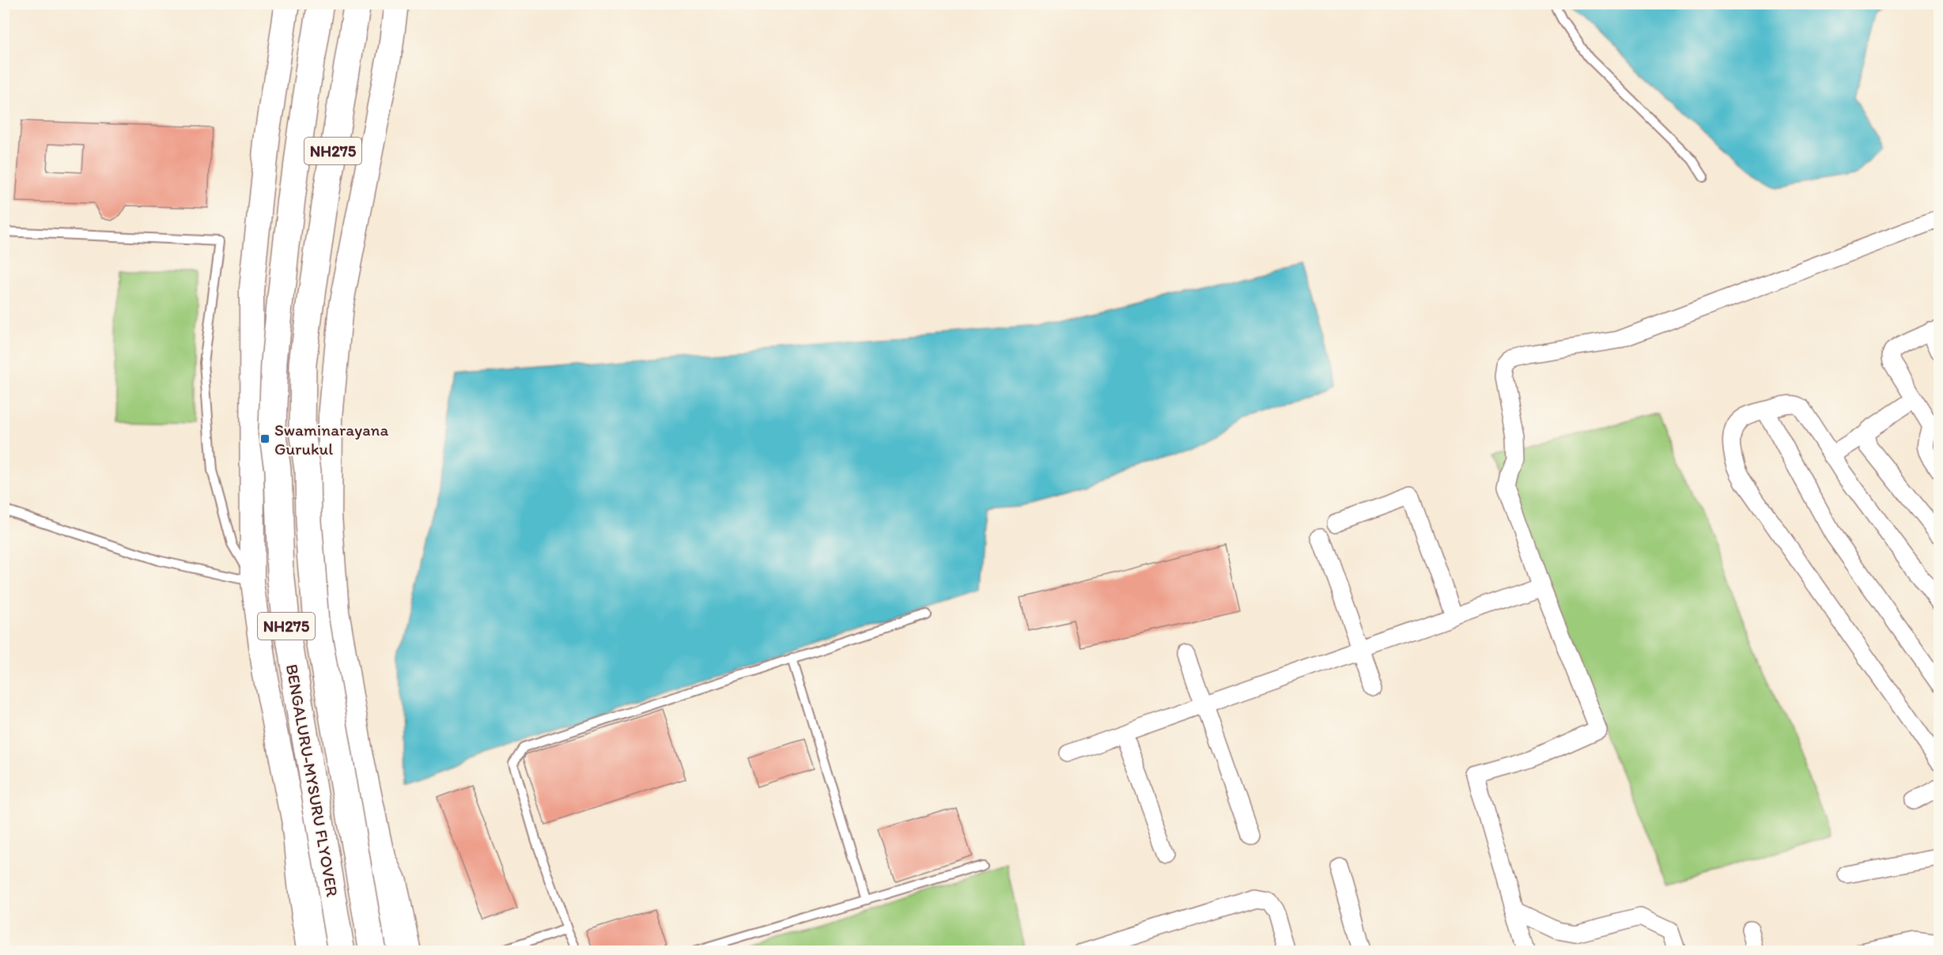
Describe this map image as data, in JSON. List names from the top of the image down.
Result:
{
  "streets": {
    "highway": ["NH275", "BENGALURU-MYSURU FLYOVER"]
  },
  "places": {
    "transit": ["Swaminarayana Gurukul"]
  }
}
